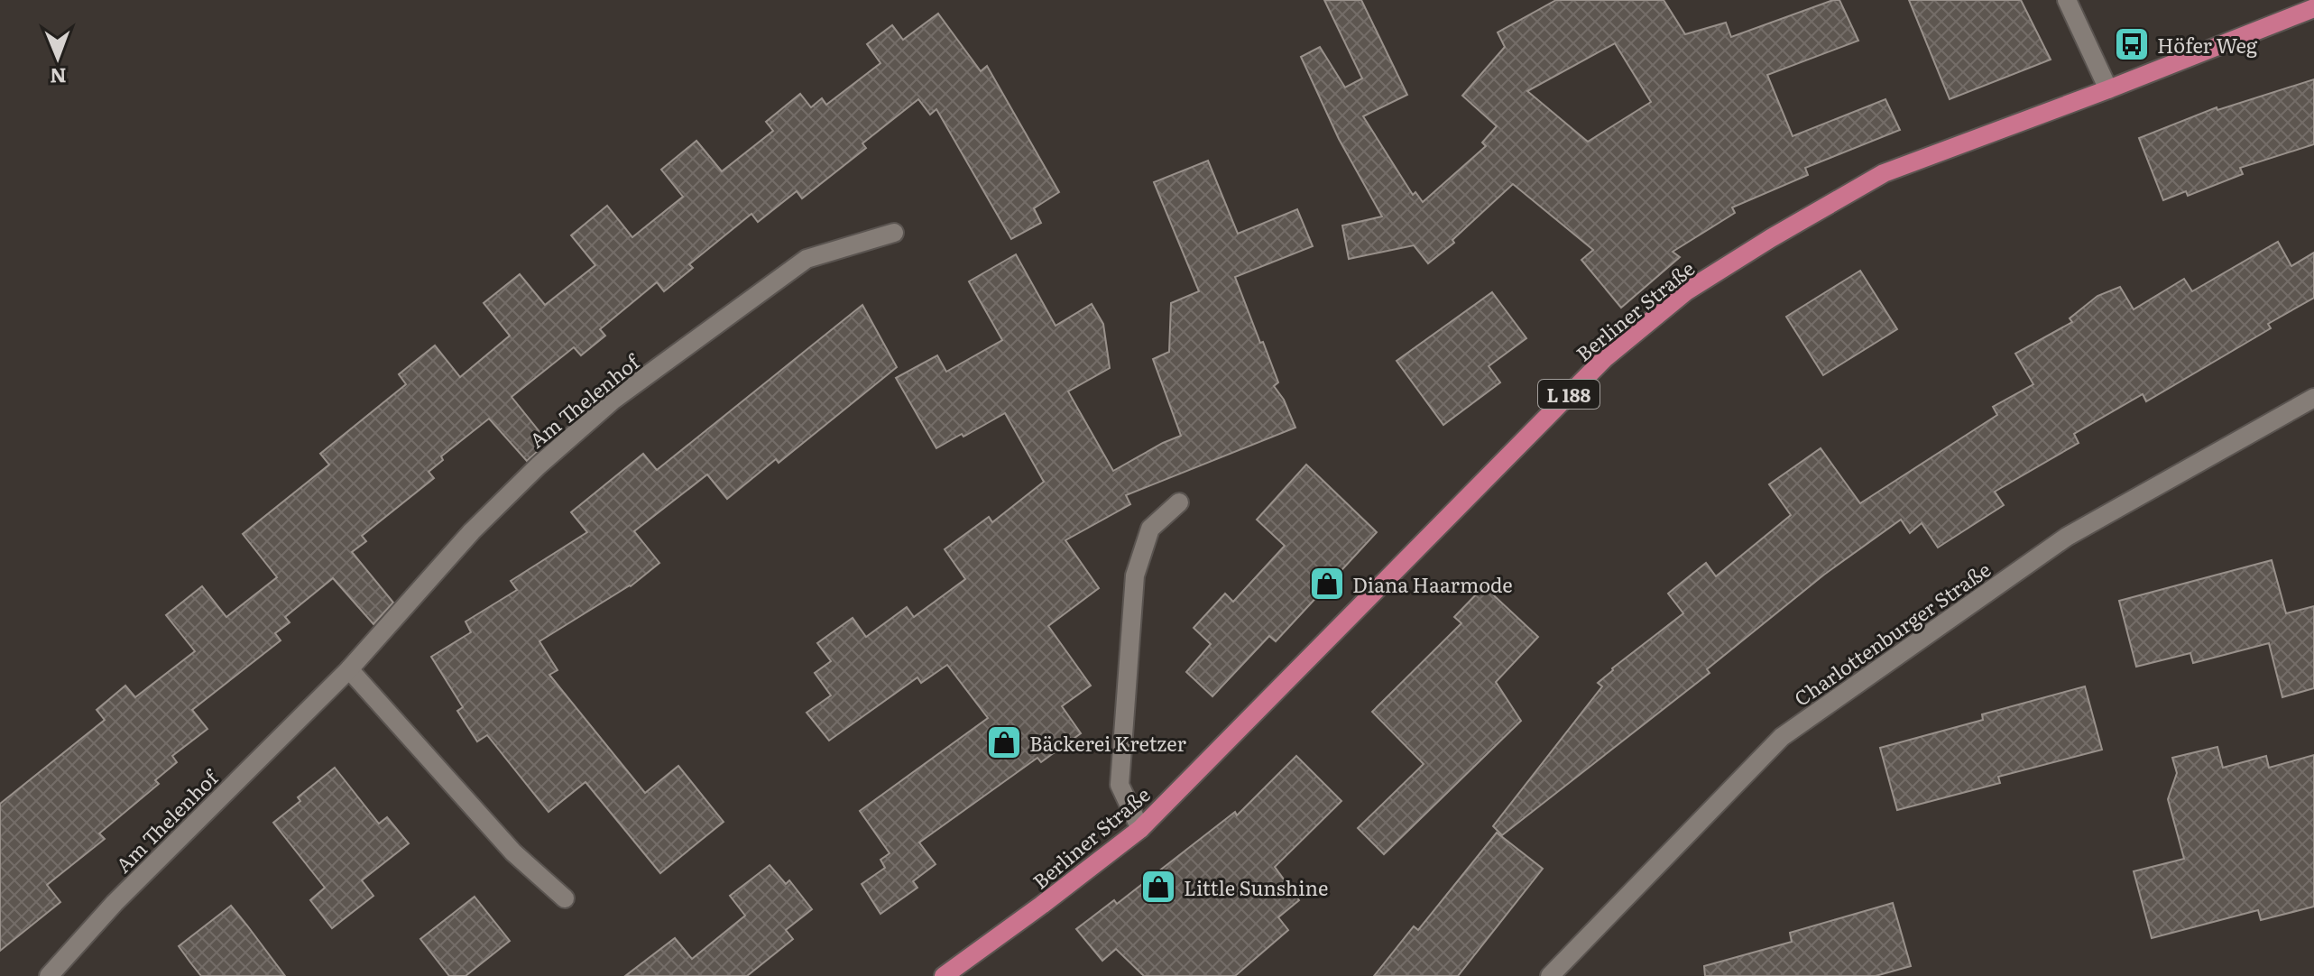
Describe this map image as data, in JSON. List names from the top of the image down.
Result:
{
  "streets": {
    "main road": ["Berliner Straße", "L 188"],
    "street": ["Am Thelenhof", "Charlottenburger Straße"]
  },
  "places": {
    "bus stop": ["Höfer Weg"],
    "shop": ["Diana Haarmode", "Bäckerei Kretzer", "Little Sunshine"]
  },
  "north": "bottom"
}
